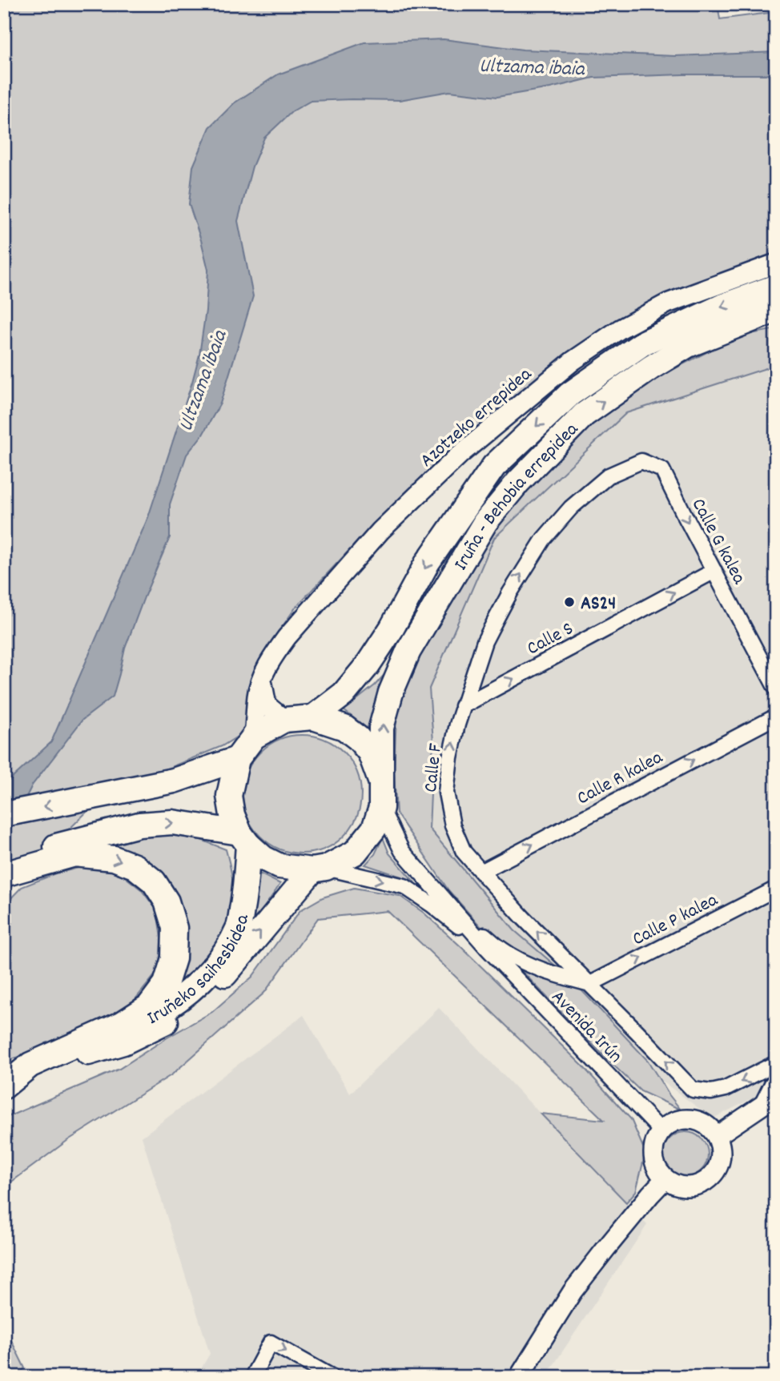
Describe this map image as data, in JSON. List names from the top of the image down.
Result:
{
  "streets": {
    "highway": ["Iruña - Behobia errepidea", "Iruñeko saihesbidea"],
    "street": [
      "Azotzeko errepidea",
      "Calle G kalea",
      "Calle S",
      "Calle F",
      "Calle R kalea",
      "Calle P kalea",
      "Avenida Irún"
    ]
  },
  "crossings": [
    ["Azotzeko errepidea", "Iruña - Behobia errepidea"],
    ["Azotzeko errepidea", "Iruñeko saihesbidea"],
    ["Azotzeko errepidea", "Avenida Irún"],
    ["Iruña - Behobia errepidea", "Iruñeko saihesbidea"],
    ["Iruña - Behobia errepidea", "Avenida Irún"],
    ["Calle G kalea", "Calle S"],
    ["Calle G kalea", "Calle F"],
    ["Calle S", "Calle F"],
    ["Calle F", "Calle R kalea"],
    ["Calle F", "Calle P kalea"],
    ["Calle F", "Avenida Irún"],
    ["Calle P kalea", "Avenida Irún"],
    ["Iruñeko saihesbidea", "Avenida Irún"]
  ],
  "one_way": [
    "Calle G kalea",
    "Calle S",
    "Calle R kalea",
    "Calle P kalea"
  ],
  "water": ["Ultzama ibaia"],
  "places": ["AS24"]
}
